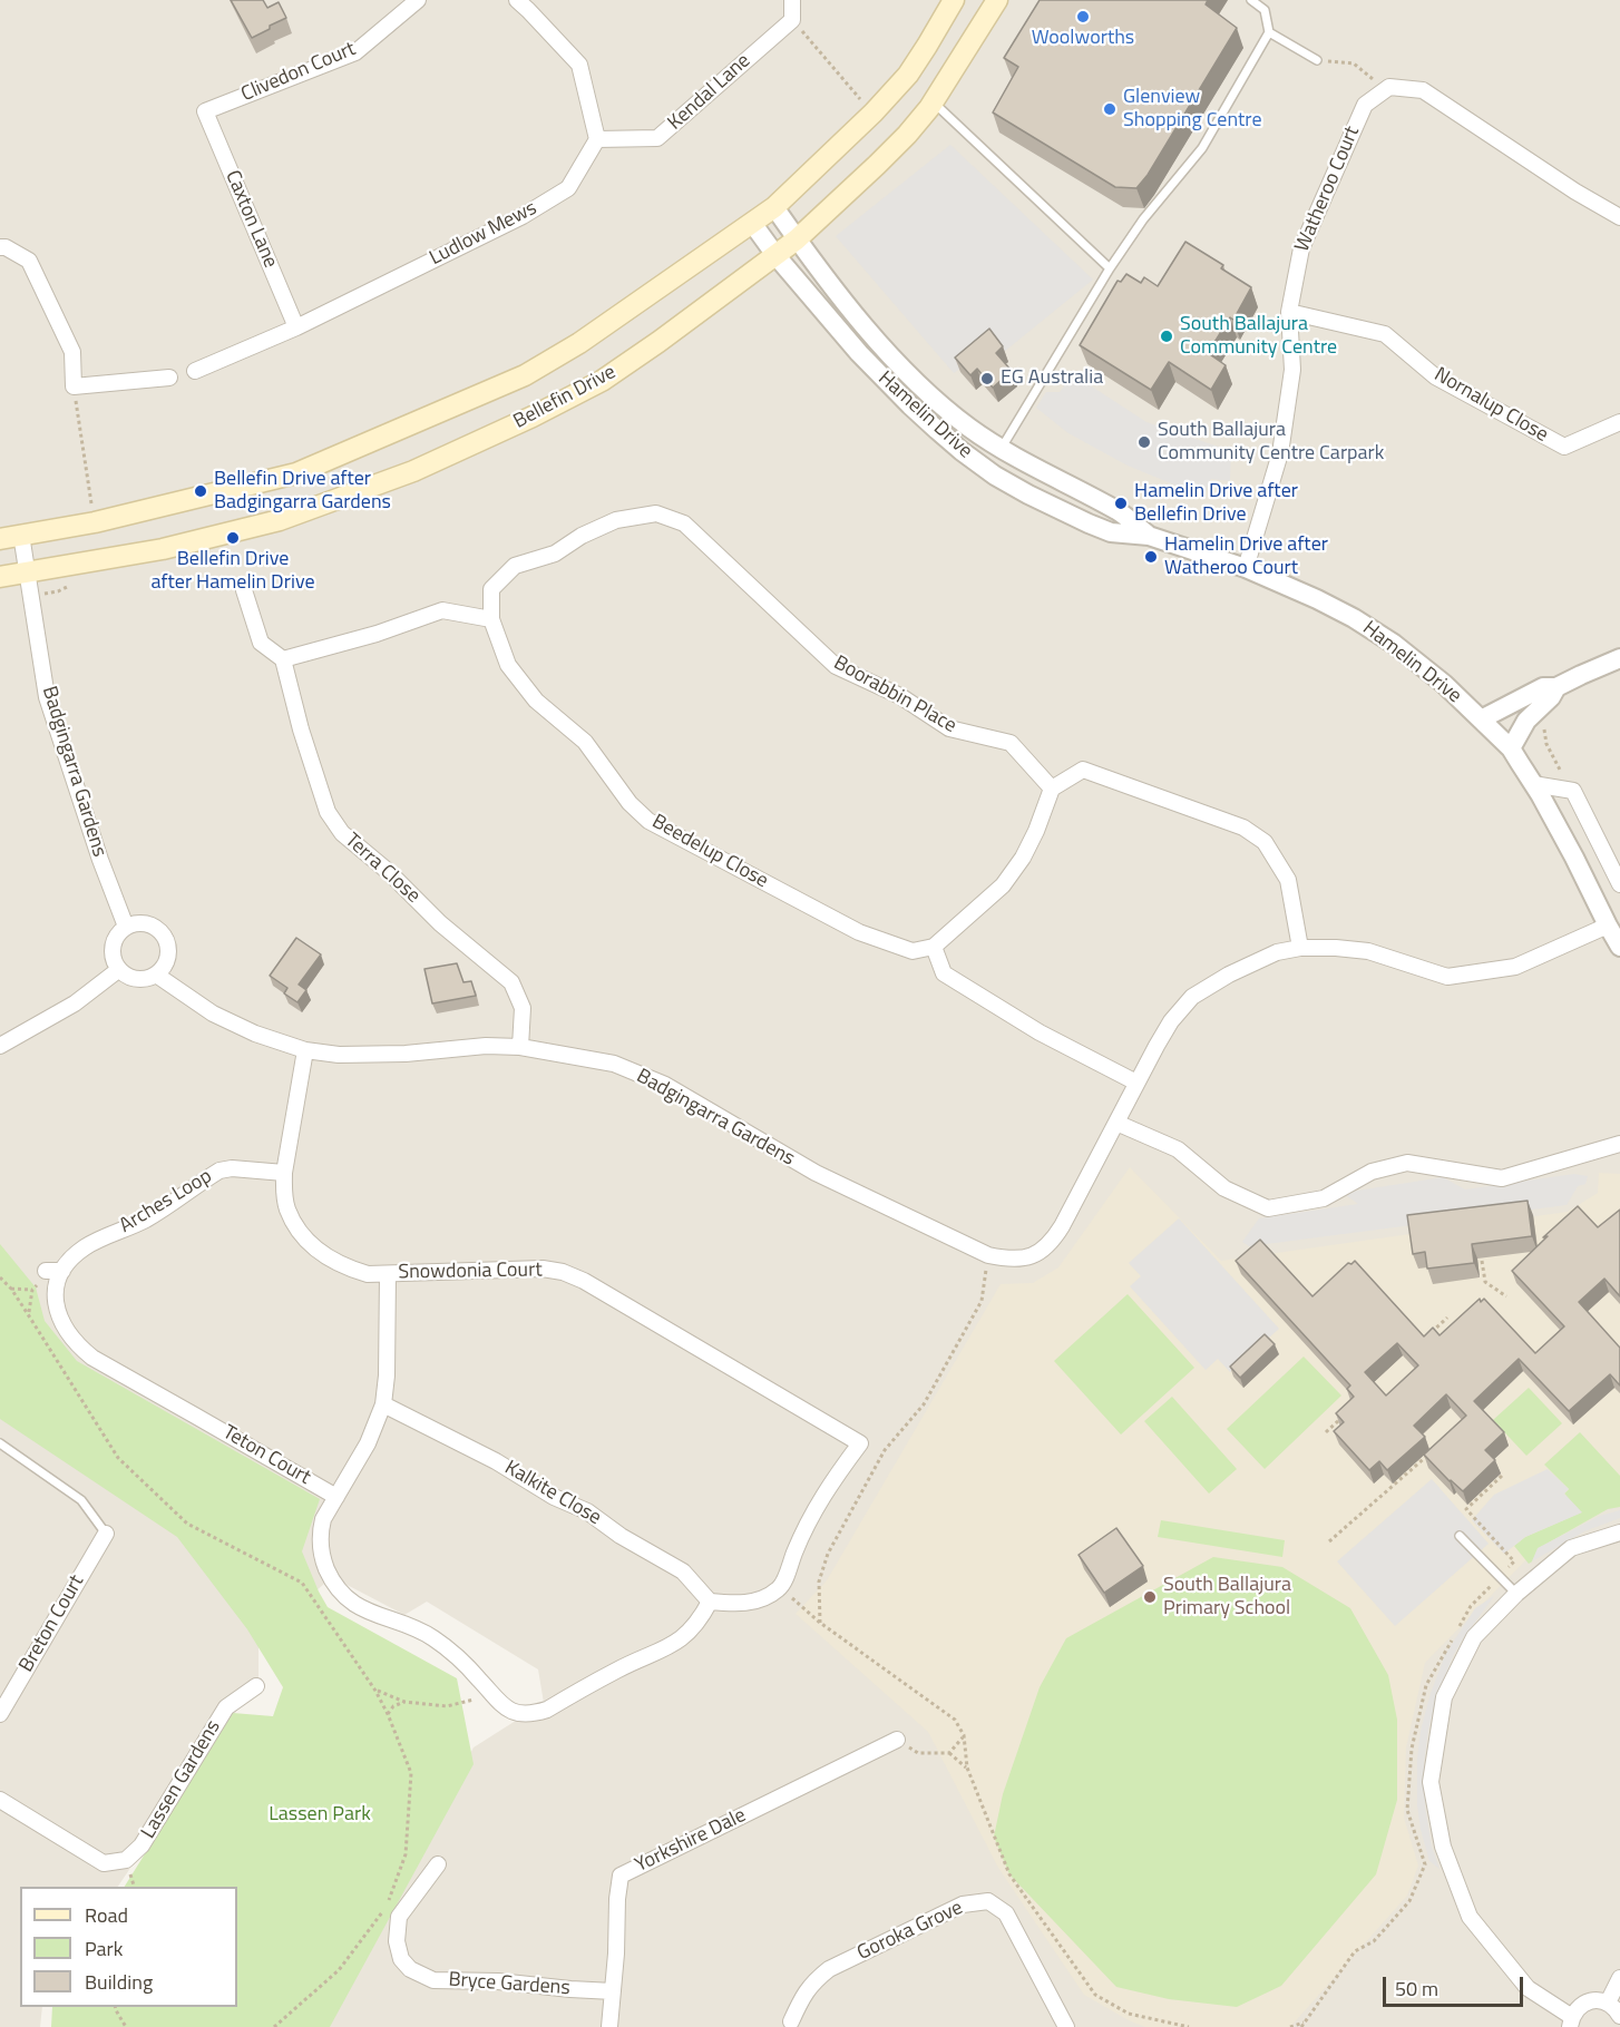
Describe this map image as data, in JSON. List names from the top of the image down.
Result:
{
  "streets": {
    "main road": ["Bellefin Drive"],
    "street": [
      "Clivedon Court",
      "Kendal Lane",
      "Watheroo Court",
      "Caxton Lane",
      "Ludlow Mews",
      "Nornalup Close",
      "Hamelin Drive",
      "Boorabbin Place",
      "Badgingarra Gardens",
      "Beedelup Close",
      "Terra Close",
      "Arches Loop",
      "Snowdonia Court",
      "Teton Court",
      "Kalkite Close",
      "Breton Court",
      "Lassen Gardens",
      "Yorkshire Dale",
      "Goroka Grove",
      "Bryce Gardens"
    ]
  },
  "crossings": [
    ["Clivedon Court", "Caxton Lane"],
    ["Kendal Lane", "Ludlow Mews"],
    ["Watheroo Court", "Nornalup Close"],
    ["Watheroo Court", "Hamelin Drive"],
    ["Caxton Lane", "Ludlow Mews"],
    ["Bellefin Drive", "Hamelin Drive"],
    ["Bellefin Drive", "Badgingarra Gardens"],
    ["Hamelin Drive", "Badgingarra Gardens"],
    ["Boorabbin Place", "Beedelup Close"],
    ["Badgingarra Gardens", "Terra Close"],
    ["Badgingarra Gardens", "Snowdonia Court"],
    ["Arches Loop", "Snowdonia Court"],
    ["Arches Loop", "Teton Court"],
    ["Yorkshire Dale", "Bryce Gardens"]
  ],
  "parks": ["Lassen Park"],
  "places": [
    "Woolworths",
    "Glenview Shopping Centre",
    "South Ballajura Community Centre",
    "EG Australia",
    "South Ballajura Community Centre Carpark",
    "Bellefin Drive after Badgingarra Gardens",
    "Hamelin Drive after Bellefin Drive",
    "Bellefin Drive after Hamelin Drive",
    "Hamelin Drive after Watheroo Court",
    "South Ballajura Primary School"
  ],
  "legend": ["Road", "Park", "Building"],
  "scale_bar": "50 m"
}
